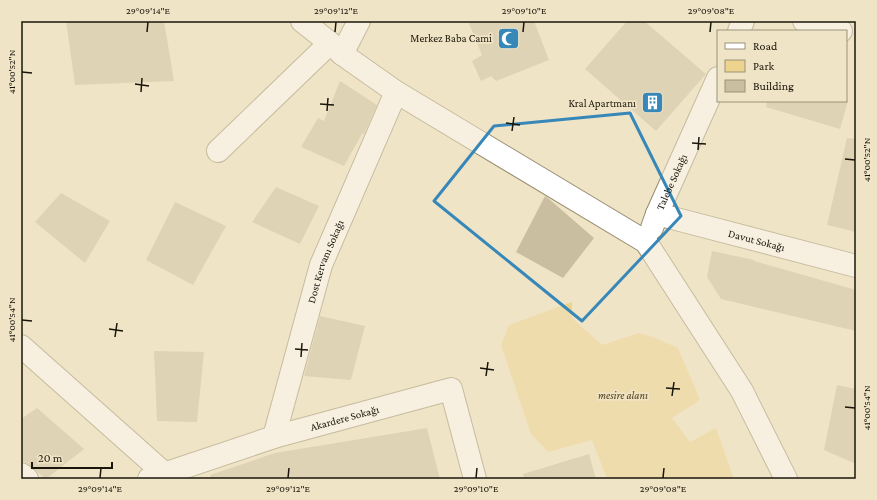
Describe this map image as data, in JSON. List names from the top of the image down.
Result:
{
  "streets": {
    "street": [
      "Talebe Sokağı",
      "Davut Sokağı",
      "Dost Kervanı Sokağı",
      "Akardere Sokağı"
    ]
  },
  "crossings": [
    ["Talebe Sokağı", "Davut Sokağı"],
    ["Dost Kervanı Sokağı", "Akardere Sokağı"]
  ],
  "parks": ["mesire alanı"],
  "places": {
    "mosque": ["Merkez Baba Cami"],
    "building": ["Kral Apartmanı"]
  },
  "legend": ["Road", "Park", "Building"],
  "scale_bar": "20 m",
  "coordinates": [
    "29°09'14\"E",
    "29°09'12\"E",
    "29°09'10\"E",
    "29°09'08\"E",
    "41°00'52\"N",
    "41°00'54\"N"
  ]
}
